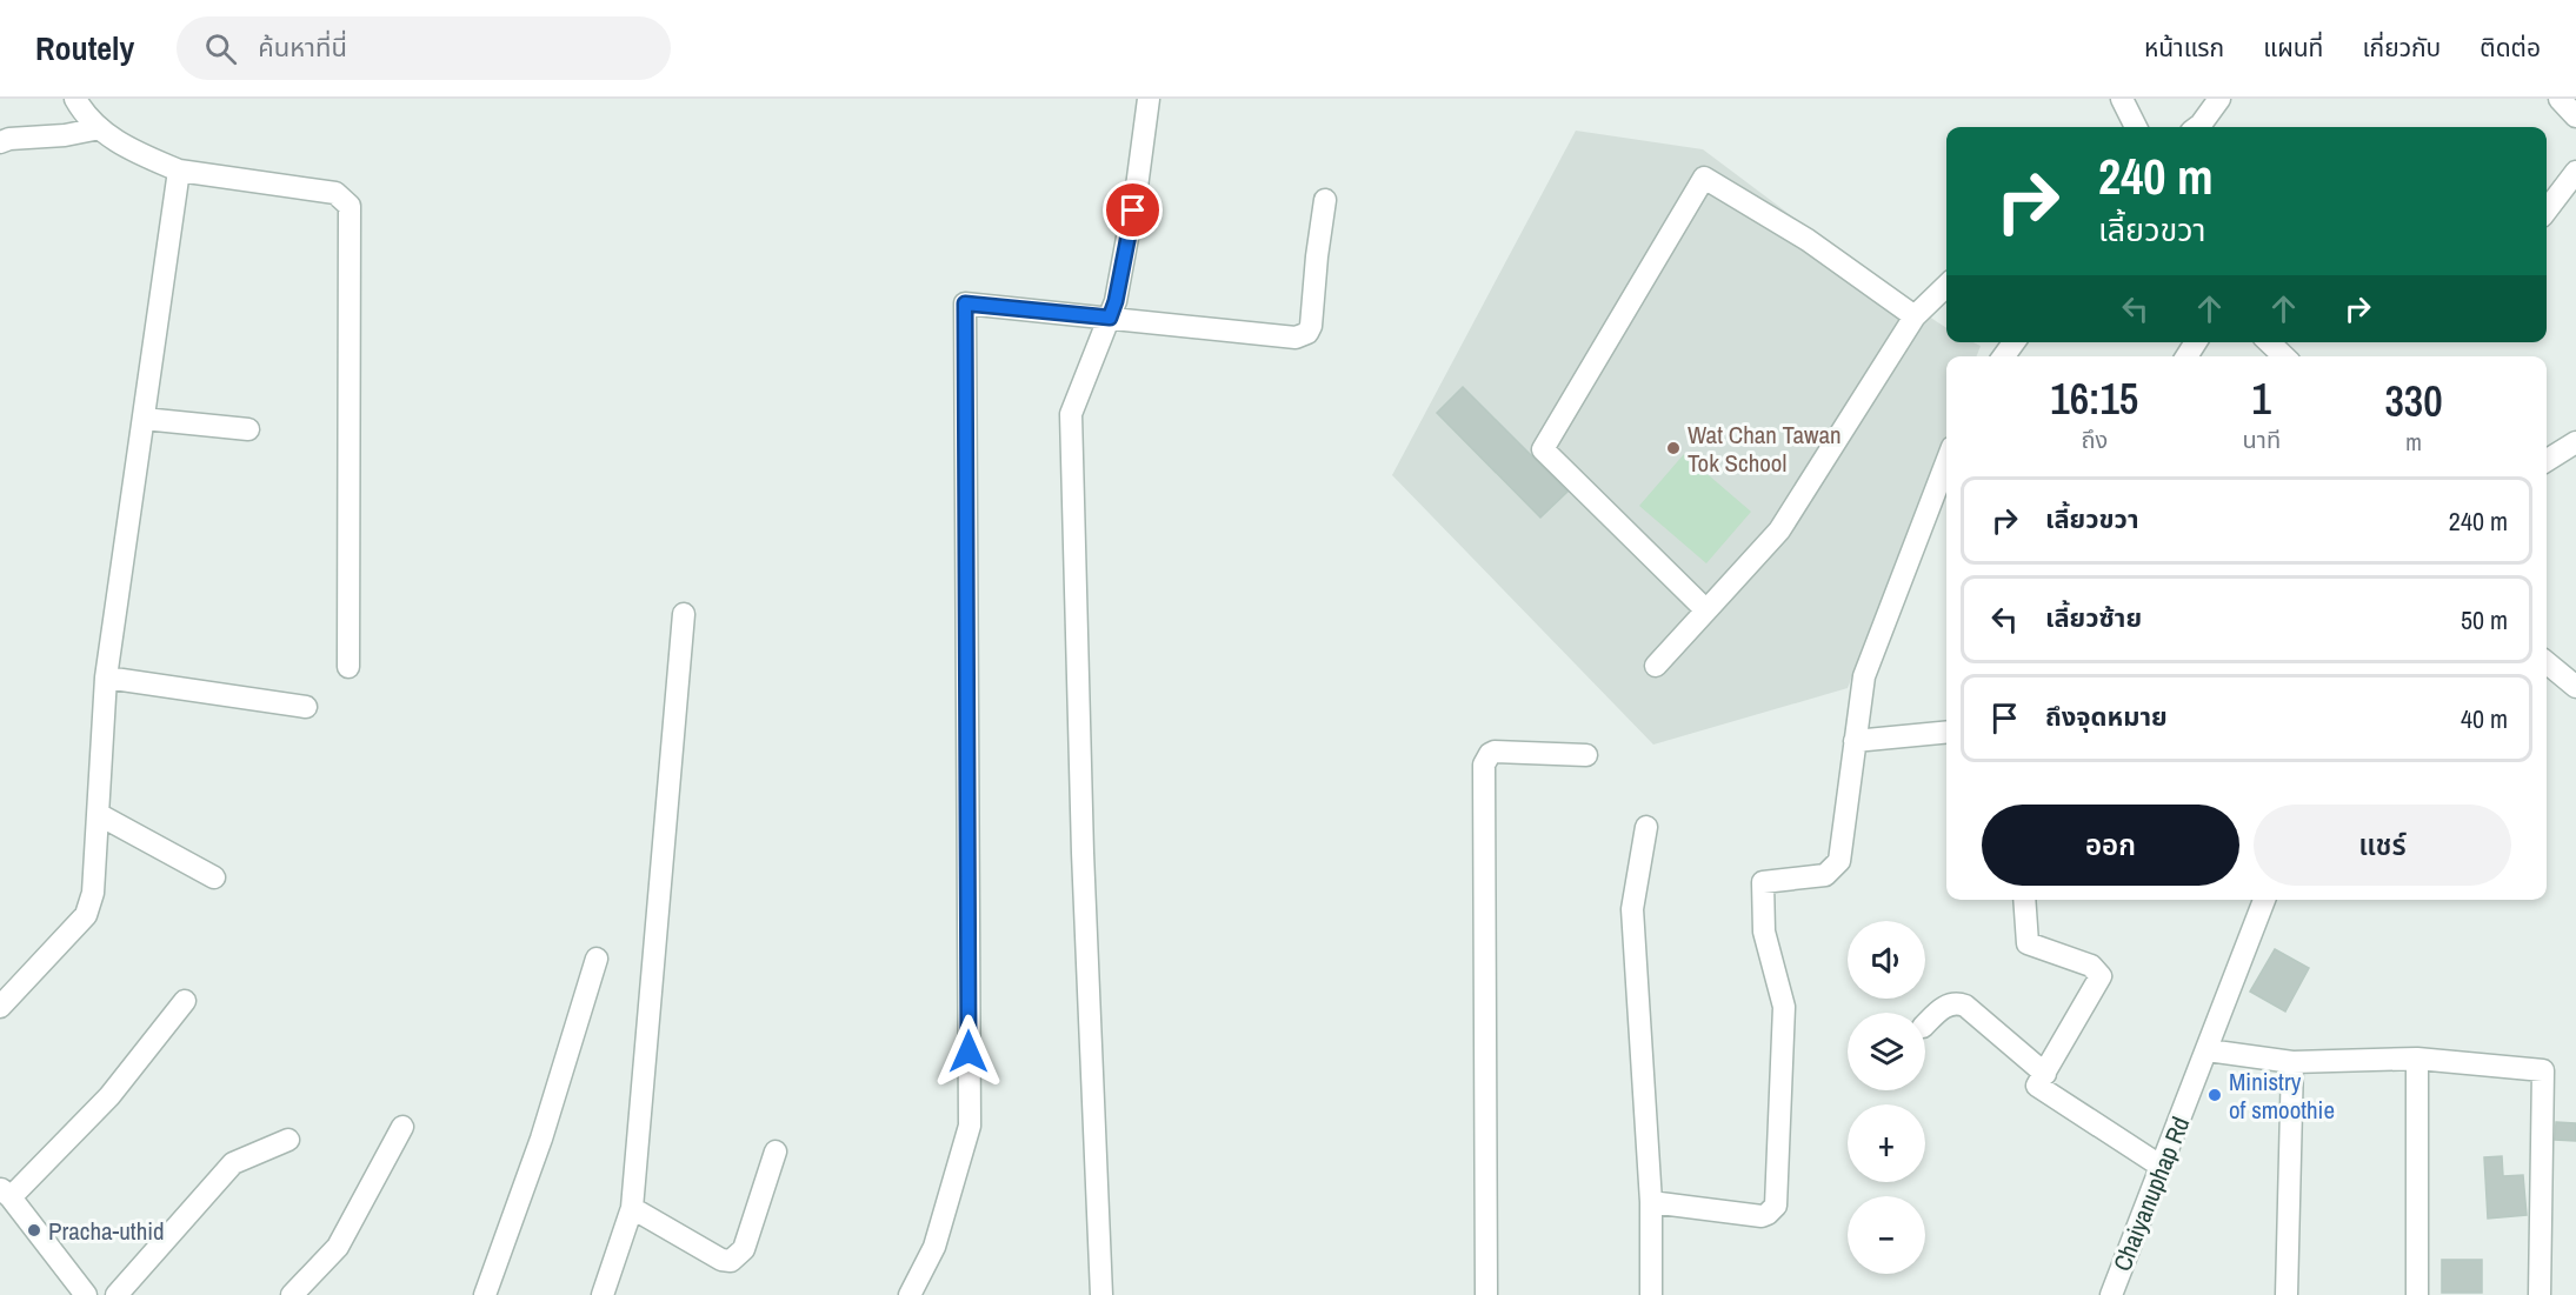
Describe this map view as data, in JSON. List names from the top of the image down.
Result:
{
  "streets": {
    "street": ["Chaiyanuphap Rd"]
  },
  "places": ["Wat Chan Tawan Tok School", "Ministry of smoothie", "Pracha-uthid"],
  "page": {
    "header": "Routely",
    "search": "ค้นหาที่นี่",
    "nav": [
      "หน้าแรก",
      "แผนที่",
      "เกี่ยวกับ",
      "ติดต่อ"
    ],
    "turn": ["240 m", "เลี้ยวขวา"],
    "eta": [
      "16:15",
      "ถึง",
      "1",
      "นาที",
      "330",
      "m"
    ],
    "list": [
      {
        "name": "เลี้ยวขวา",
        "value": "240 m"
      },
      {
        "name": "เลี้ยวซ้าย",
        "value": "50 m"
      },
      {
        "name": "ถึงจุดหมาย",
        "value": "40 m"
      }
    ],
    "buttons": ["ออก", "แชร์"],
    "map_buttons": ["+", "−"]
  }
}
